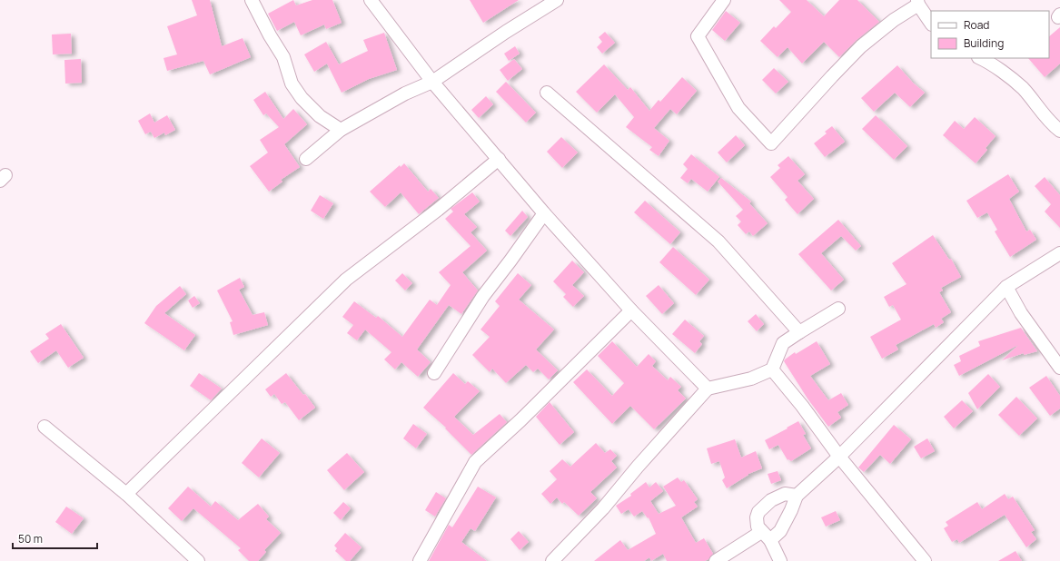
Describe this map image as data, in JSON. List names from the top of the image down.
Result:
{
  "legend": ["Road", "Building"],
  "scale_bar": "50 m"
}
